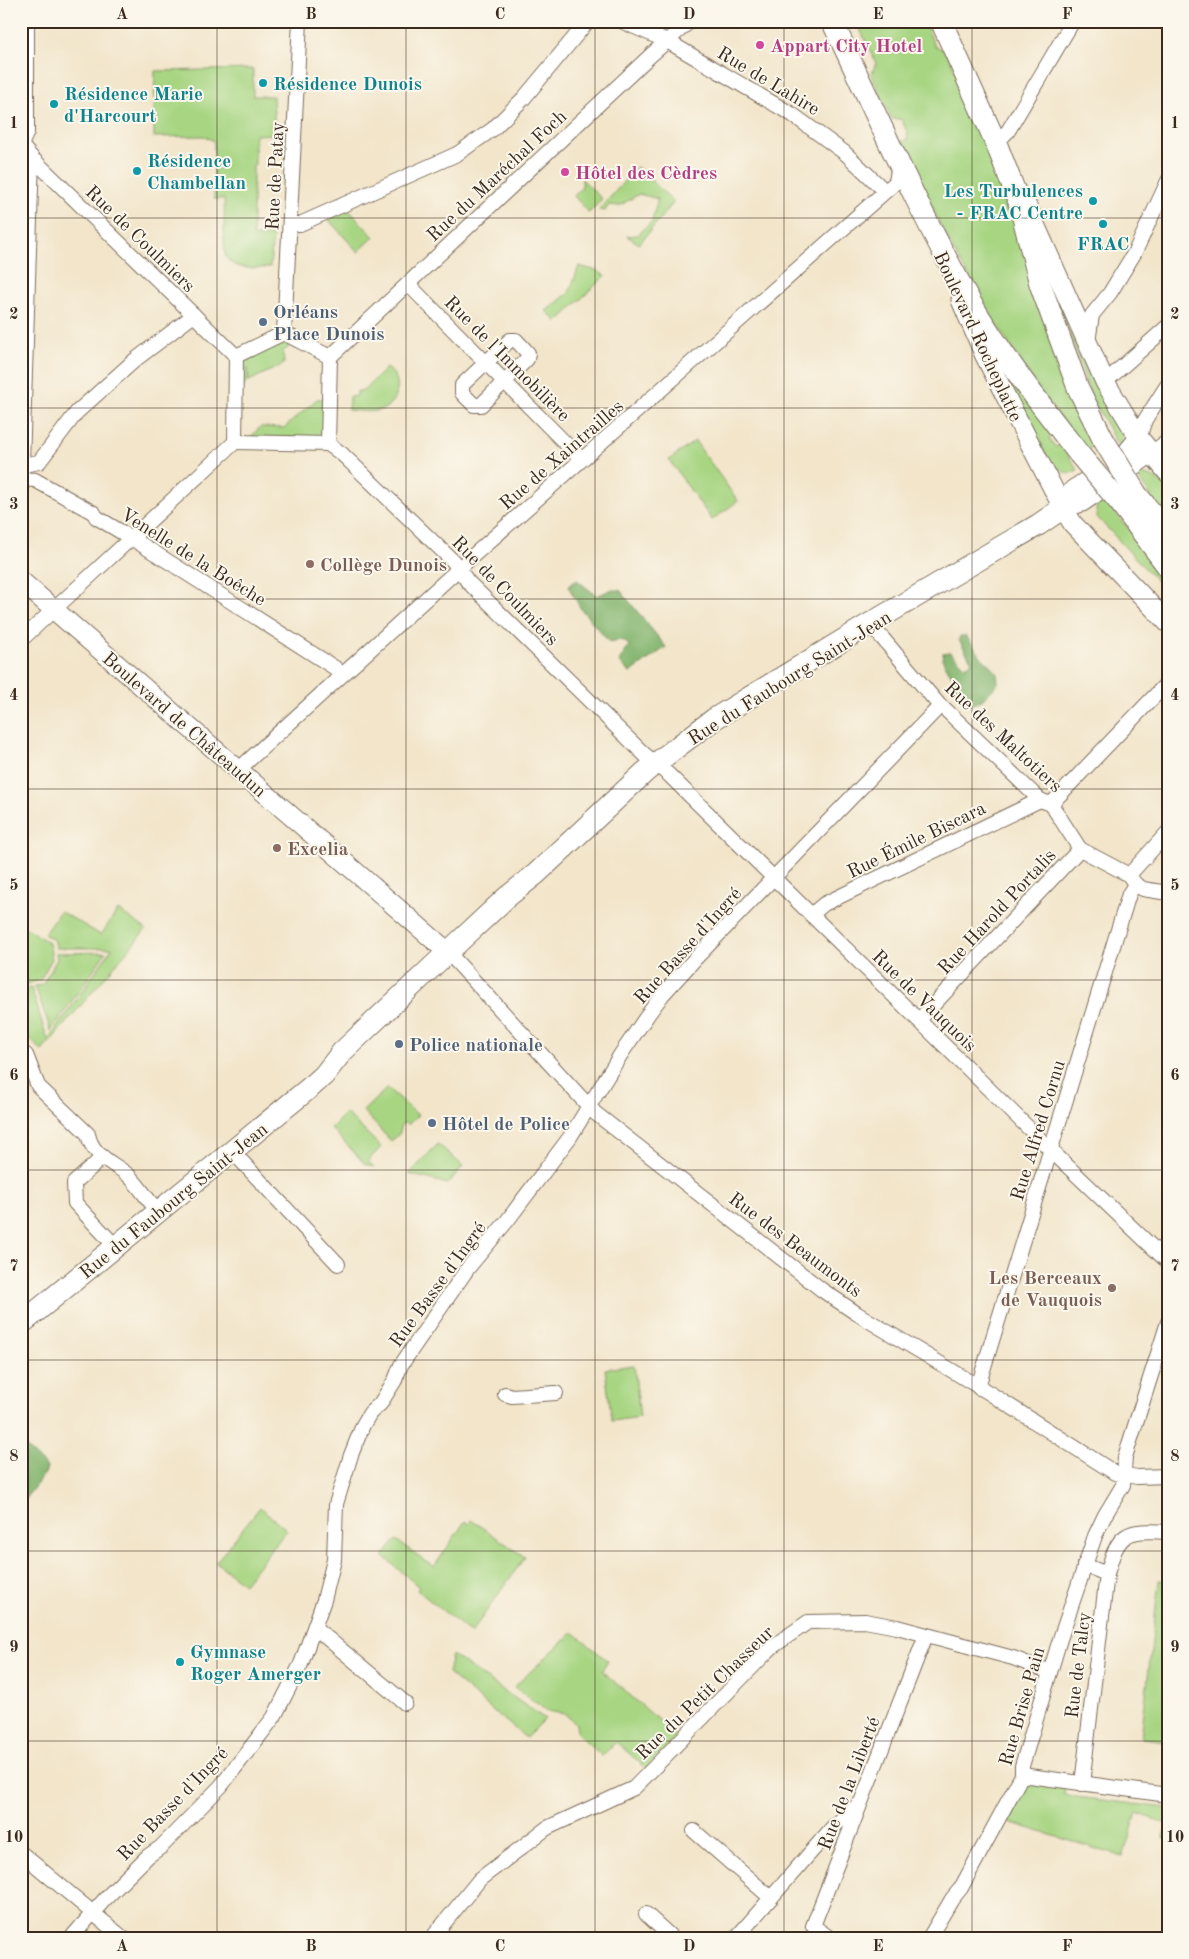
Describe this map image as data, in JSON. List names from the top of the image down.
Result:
{
  "streets": {
    "main road": ["Boulevard Rocheplatte", "Rue du Faubourg Saint-Jean", "Boulevard de Châteaudun"],
    "street": [
      "Rue de Lahire",
      "Rue du Maréchal Foch",
      "Rue de Patay",
      "Rue de Coulmiers",
      "Rue de l'Immobilière",
      "Rue de Xaintrailles",
      "Venelle de la Boêche",
      "Rue des Maltotiers",
      "Rue Émile Biscara",
      "Rue Harold Portalis",
      "Rue Basse d'Ingré",
      "Rue de Vauquois",
      "Rue Alfred Cornu",
      "Rue des Beaumonts",
      "Rue de Talcy",
      "Rue du Petit Chasseur",
      "Rue Brise Pain",
      "Rue de la Liberté"
    ]
  },
  "crossings": [
    ["Rue de Lahire", "Rue du Maréchal Foch"],
    ["Rue de Lahire", "Rue de Xaintrailles"],
    ["Rue du Maréchal Foch", "Rue de l'Immobilière"],
    ["Rue de Coulmiers", "Rue de Xaintrailles"],
    ["Rue de Coulmiers", "Rue du Faubourg Saint-Jean"],
    ["Rue de Coulmiers", "Rue de Vauquois"],
    ["Boulevard Rocheplatte", "Rue de Xaintrailles"],
    ["Boulevard Rocheplatte", "Rue du Faubourg Saint-Jean"],
    ["Rue de l'Immobilière", "Rue de Xaintrailles"],
    ["Rue de Xaintrailles", "Venelle de la Boêche"],
    ["Rue de Xaintrailles", "Boulevard de Châteaudun"],
    ["Rue du Faubourg Saint-Jean", "Boulevard de Châteaudun"],
    ["Rue du Faubourg Saint-Jean", "Rue des Maltotiers"],
    ["Rue du Faubourg Saint-Jean", "Rue de Vauquois"],
    ["Rue du Faubourg Saint-Jean", "Rue des Beaumonts"],
    ["Boulevard de Châteaudun", "Rue des Beaumonts"],
    ["Rue des Maltotiers", "Rue Émile Biscara"],
    ["Rue des Maltotiers", "Rue Harold Portalis"],
    ["Rue des Maltotiers", "Rue Basse d'Ingré"],
    ["Rue des Maltotiers", "Rue Alfred Cornu"],
    ["Rue Émile Biscara", "Rue de Vauquois"],
    ["Rue Harold Portalis", "Rue de Vauquois"],
    ["Rue Basse d'Ingré", "Rue de Vauquois"],
    ["Rue Basse d'Ingré", "Rue des Beaumonts"],
    ["Rue de Vauquois", "Rue Alfred Cornu"],
    ["Rue Alfred Cornu", "Rue des Beaumonts"],
    ["Rue des Beaumonts", "Rue Brise Pain"],
    ["Rue du Petit Chasseur", "Rue Brise Pain"],
    ["Rue du Petit Chasseur", "Rue de la Liberté"]
  ],
  "places": [
    "Appart City Hotel",
    "Résidence Dunois",
    "Résidence Marie d'Harcourt",
    "Résidence Chambellan",
    "Hôtel des Cèdres",
    "Les Turbulences - FRAC Centre",
    "FRAC",
    "Orléans Place Dunois",
    "Collège Dunois",
    "Excelia",
    "Police nationale",
    "Hôtel de Police",
    "Les Berceaux de Vauquois",
    "Gymnase Roger Amerger"
  ],
  "grid": {
    "columns": [
      "A",
      "B",
      "C",
      "D",
      "E",
      "F"
    ],
    "rows": [
      "1",
      "2",
      "3",
      "4",
      "5",
      "6",
      "7",
      "8",
      "9",
      "10"
    ]
  }
}
